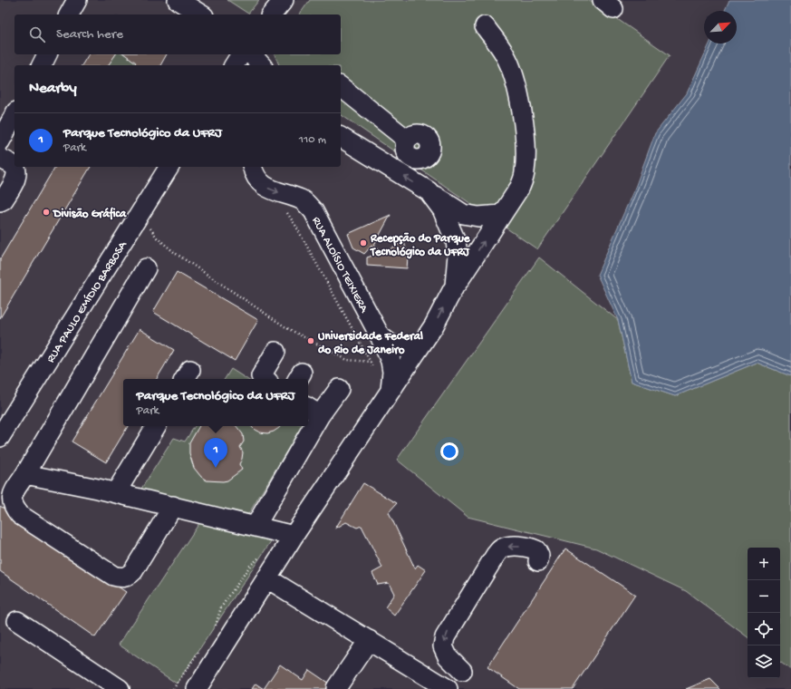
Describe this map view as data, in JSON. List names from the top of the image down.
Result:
{
  "streets": {
    "street": ["RUA ALOÍSIO TEIXIERA", "RUA PAULO EMÍDIO BARBOSA"]
  },
  "places": ["Divisão Gráfica", "Recepção do Parque Tecnológico da UFRJ", "Universidade Federal do Rio de Janeiro"],
  "north": "top right",
  "page": {
    "search": "Search here",
    "heading": "Nearby",
    "list": [
      {
        "mark": "1",
        "name": "Parque Tecnológico da UFRJ",
        "note": "Park",
        "value": "110 m"
      }
    ],
    "popup": ["Parque Tecnológico da UFRJ", "Park"],
    "pins": "1",
    "map_buttons": ["+", "−"]
  }
}
